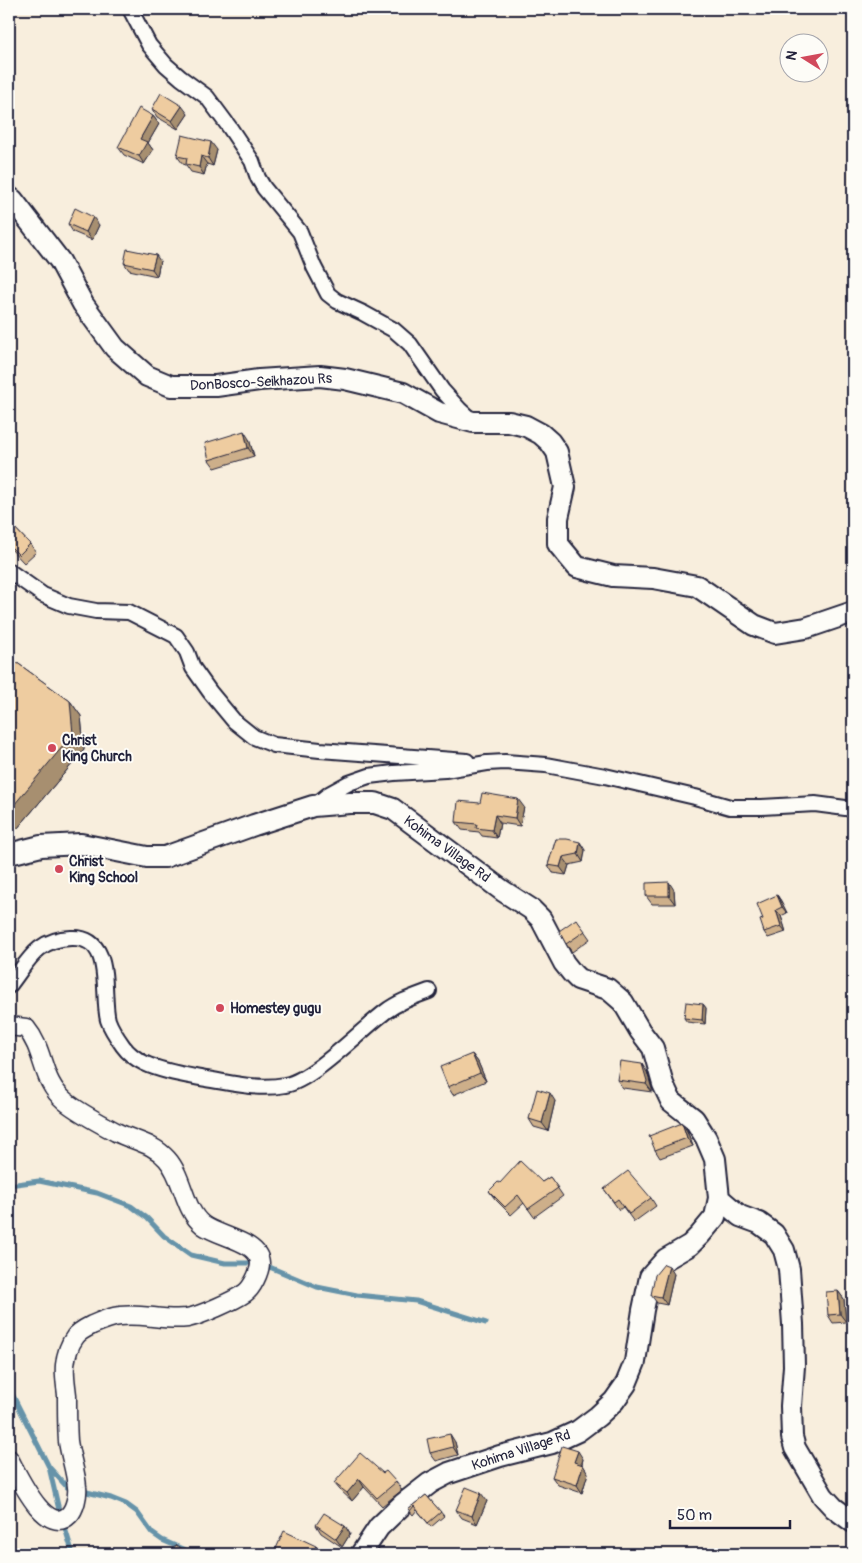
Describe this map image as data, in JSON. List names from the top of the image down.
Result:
{
  "streets": {
    "main road": ["DonBosco-Seikhazou Rs", "Kohima Village Rd"]
  },
  "places": ["Christ King Church", "Christ King School", "Homestey gugu"],
  "scale_bar": "50 m",
  "north": "left"
}
